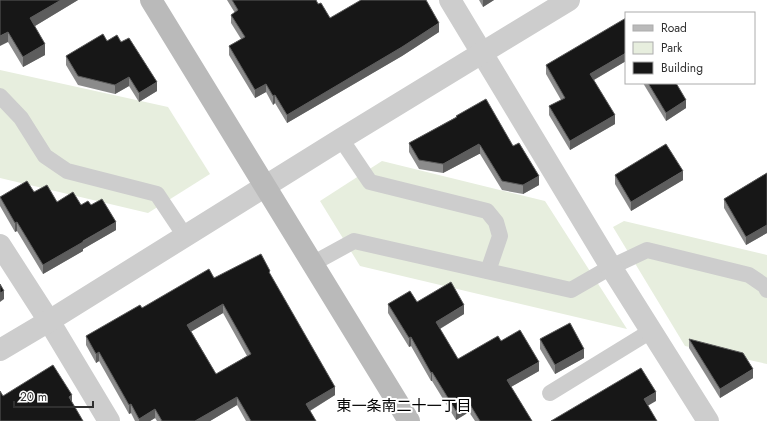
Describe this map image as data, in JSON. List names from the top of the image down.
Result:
{
  "districts": ["東一条南二十一丁目"],
  "legend": ["Road", "Park", "Building"],
  "scale_bar": "20 m"
}
